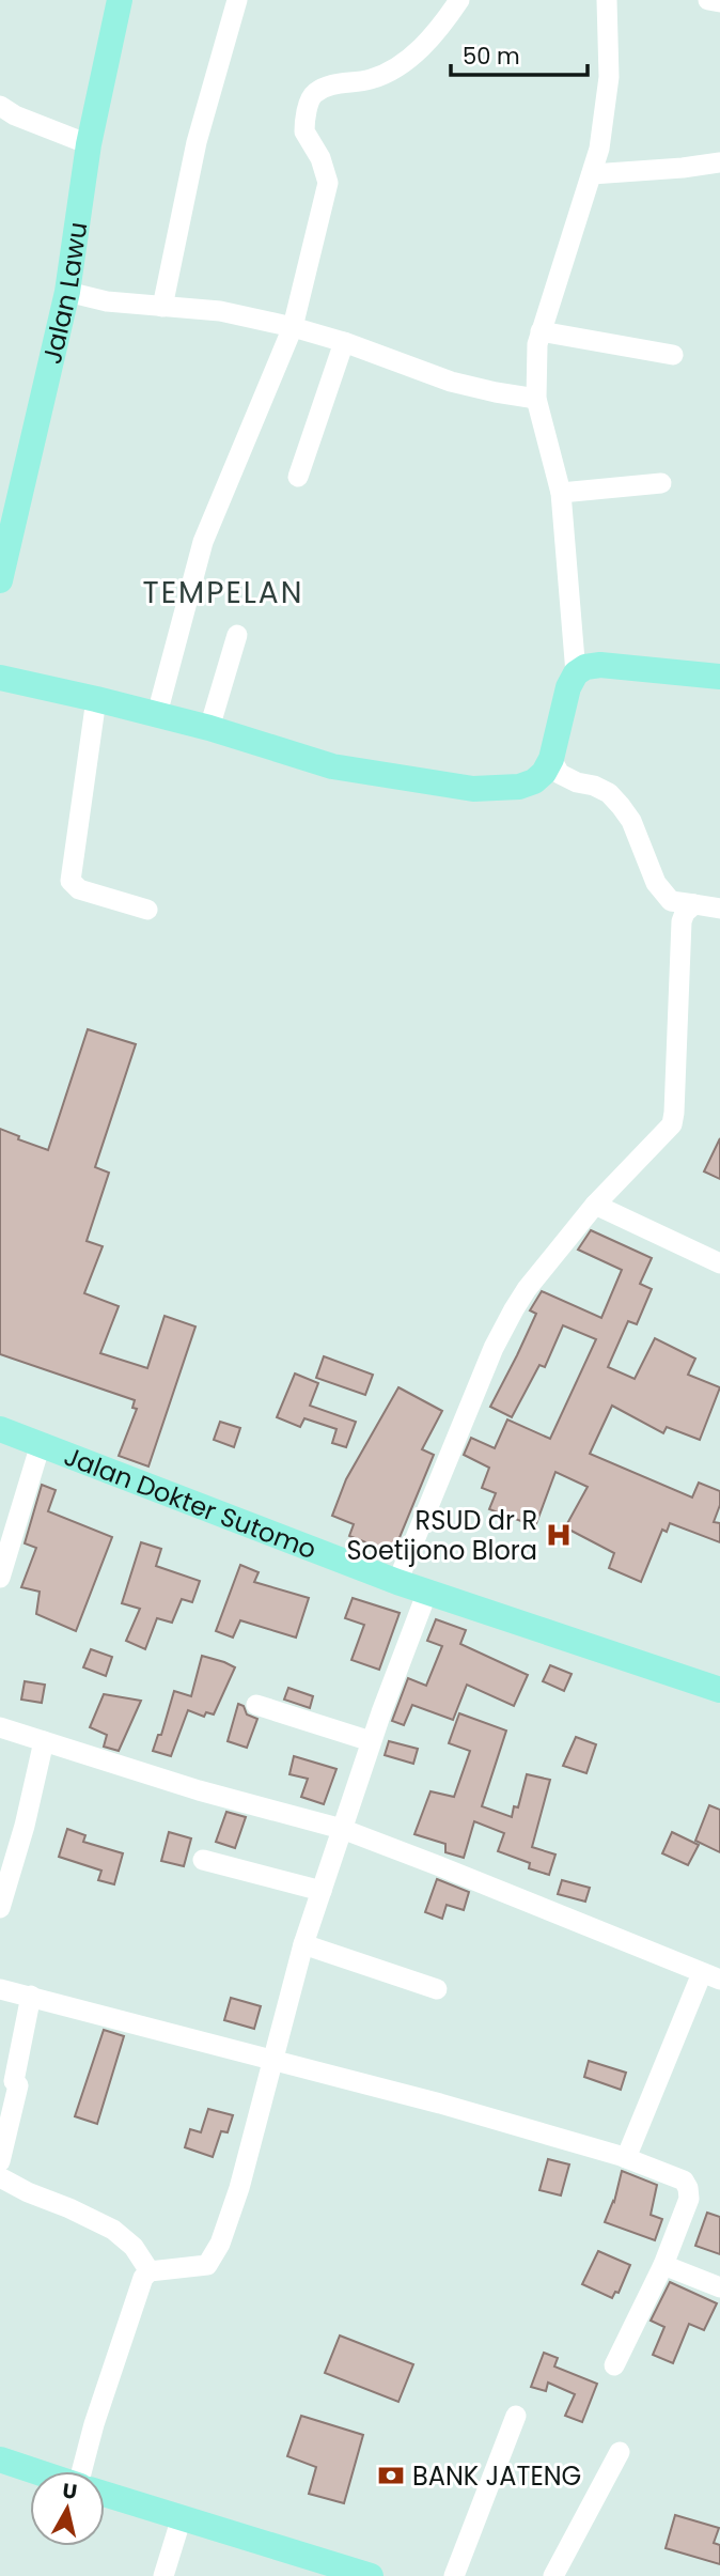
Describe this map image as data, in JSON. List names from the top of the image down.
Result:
{
  "streets": {
    "main road": ["Jalan Lawu", "Jalan Dokter Sutomo"]
  },
  "districts": ["TEMPELAN"],
  "places": {
    "hospital": ["RSUD dr R Soetijono Blora"],
    "bank": ["BANK JATENG"]
  },
  "scale_bar": "50 m",
  "north": "top"
}
